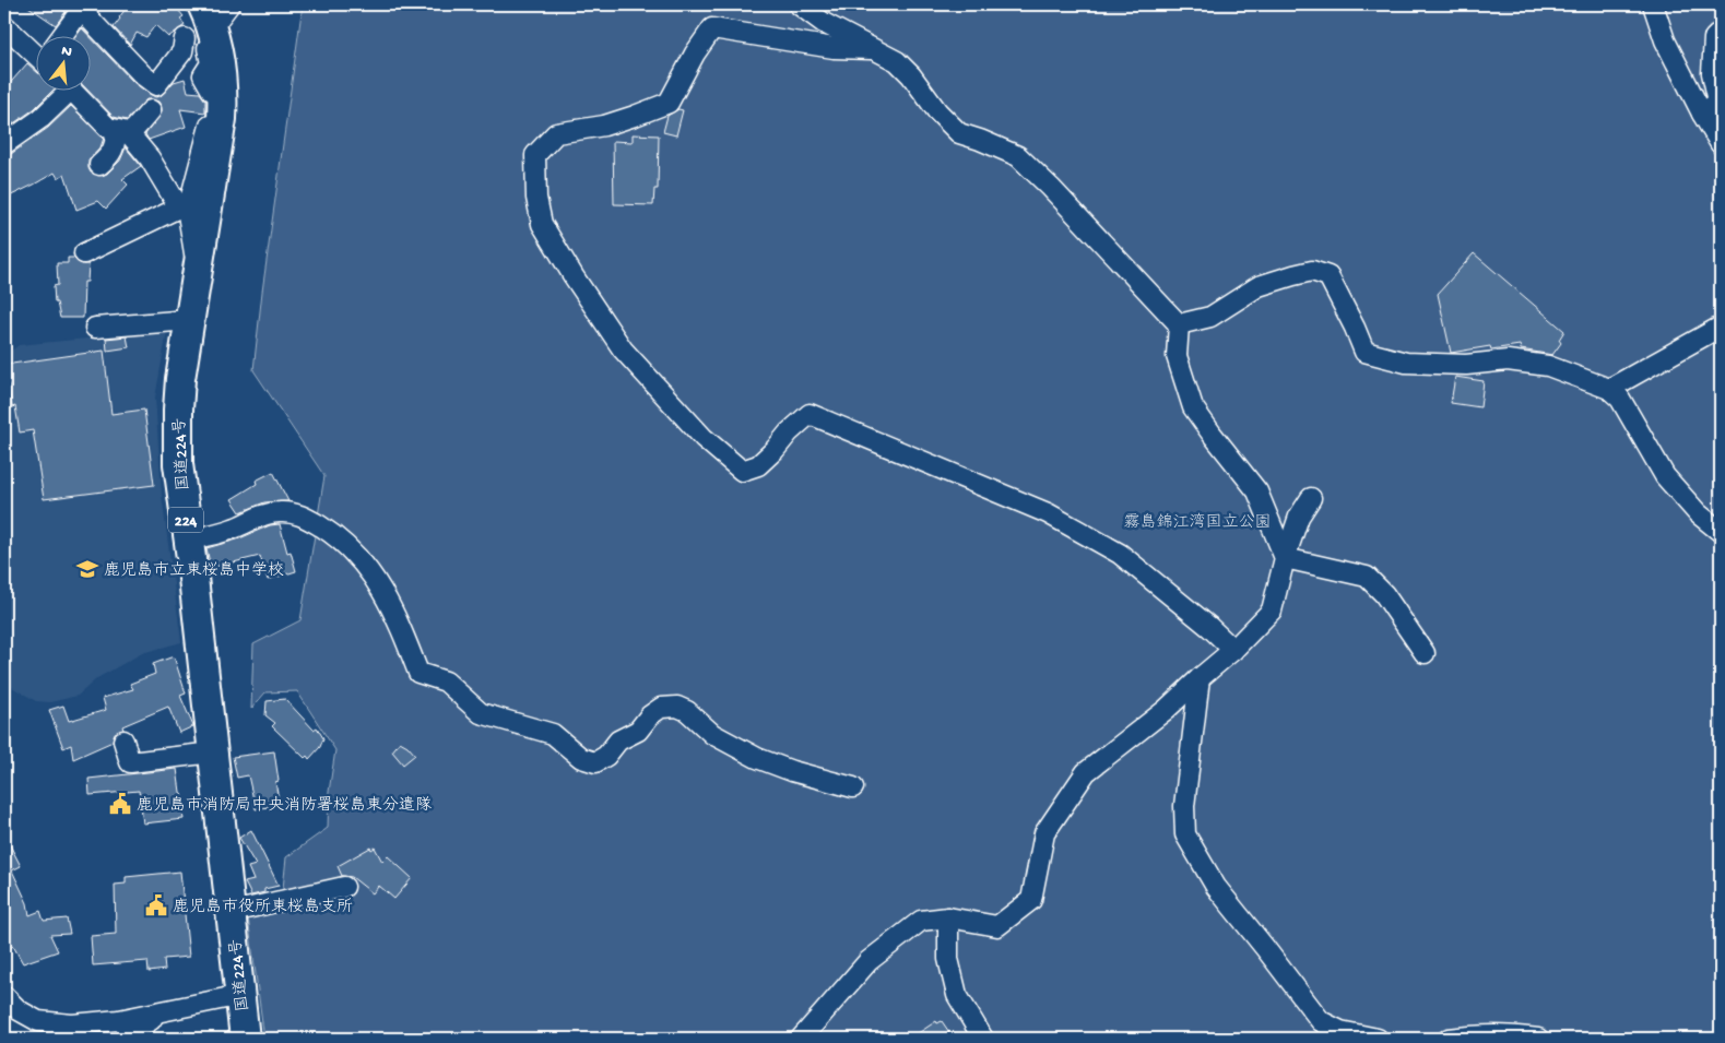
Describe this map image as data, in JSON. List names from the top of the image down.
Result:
{
  "streets": {
    "highway": ["国道224号", "224"]
  },
  "parks": ["霧島錦江湾国立公園"],
  "places": {
    "school or university": ["鹿児島市立東桜島中学校"],
    "public building": ["鹿児島市消防局中央消防署桜島東分遣隊", "鹿児島市役所東桜島支所"]
  },
  "north": "top"
}
